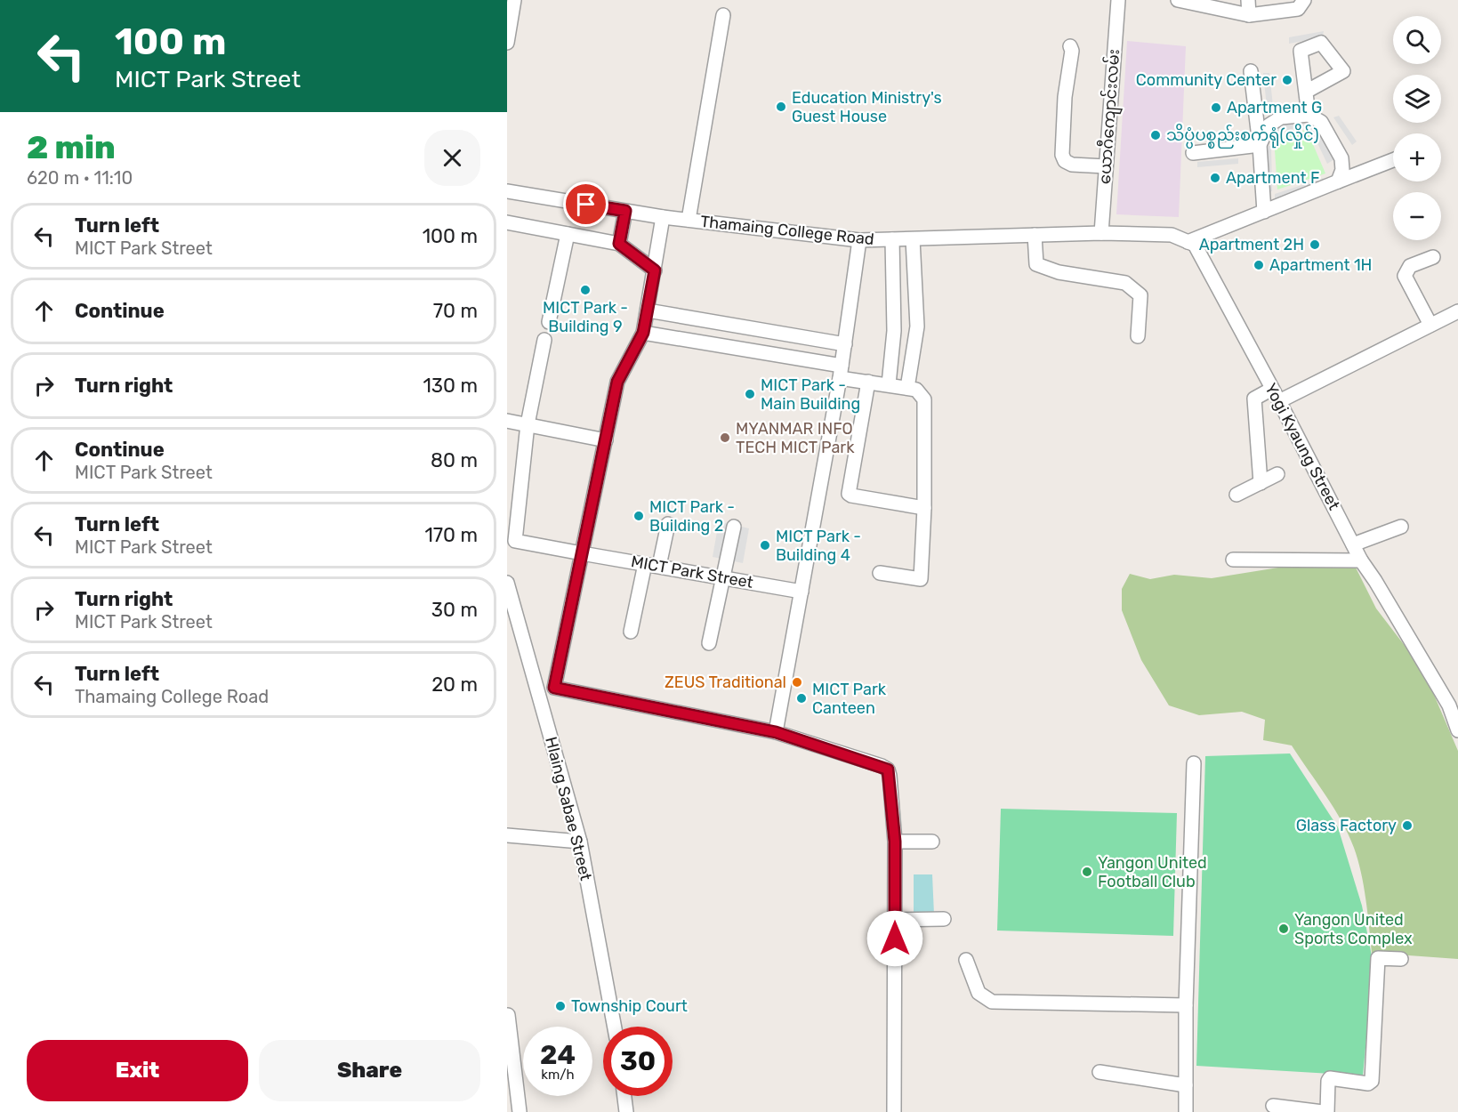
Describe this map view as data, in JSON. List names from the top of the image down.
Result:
{
  "streets": {
    "street": [
      "ယောဂီကျောင်းလမ်း",
      "Thamaing College Road",
      "Yogi Kyaung Street",
      "MICT Park Street",
      "Hlaing Sabae Street"
    ]
  },
  "crossings": [
    ["ယောဂီကျောင်းလမ်း", "Thamaing College Road"]
  ],
  "places": [
    "Community Center",
    "Education Ministry's Guest House",
    "Apartment G",
    "သိပ္ပံပစ္စည်းစက်ရုံ(လှိုင်)",
    "Apartment F",
    "Apartment 2H",
    "Apartment 1H",
    "MICT Park - Building 9",
    "MICT Park - Main Building",
    "MYANMAR INFO TECH MICT Park",
    "MICT Park - Building 2",
    "MICT Park - Building 4",
    "ZEUS Traditional",
    "MICT Park Canteen",
    "Glass Factory",
    "Yangon United Football Club",
    "Yangon United Sports Complex",
    "Township Court"
  ],
  "page": {
    "turn": ["100 m", "MICT Park Street"],
    "map_buttons": ["+", "−"],
    "heading": ["2 min", "620 m · 11:10"],
    "list": [
      {
        "name": "Turn left",
        "note": "MICT Park Street",
        "value": "100 m"
      },
      {
        "name": "Continue",
        "value": "70 m"
      },
      {
        "name": "Turn right",
        "value": "130 m"
      },
      {
        "name": "Continue",
        "note": "MICT Park Street",
        "value": "80 m"
      },
      {
        "name": "Turn left",
        "note": "MICT Park Street",
        "value": "170 m"
      },
      {
        "name": "Turn right",
        "note": "MICT Park Street",
        "value": "30 m"
      },
      {
        "name": "Turn left",
        "note": "Thamaing College Road",
        "value": "20 m"
      }
    ],
    "speed": "24 km/h",
    "limit": "30",
    "buttons": ["Exit", "Share"]
  }
}
